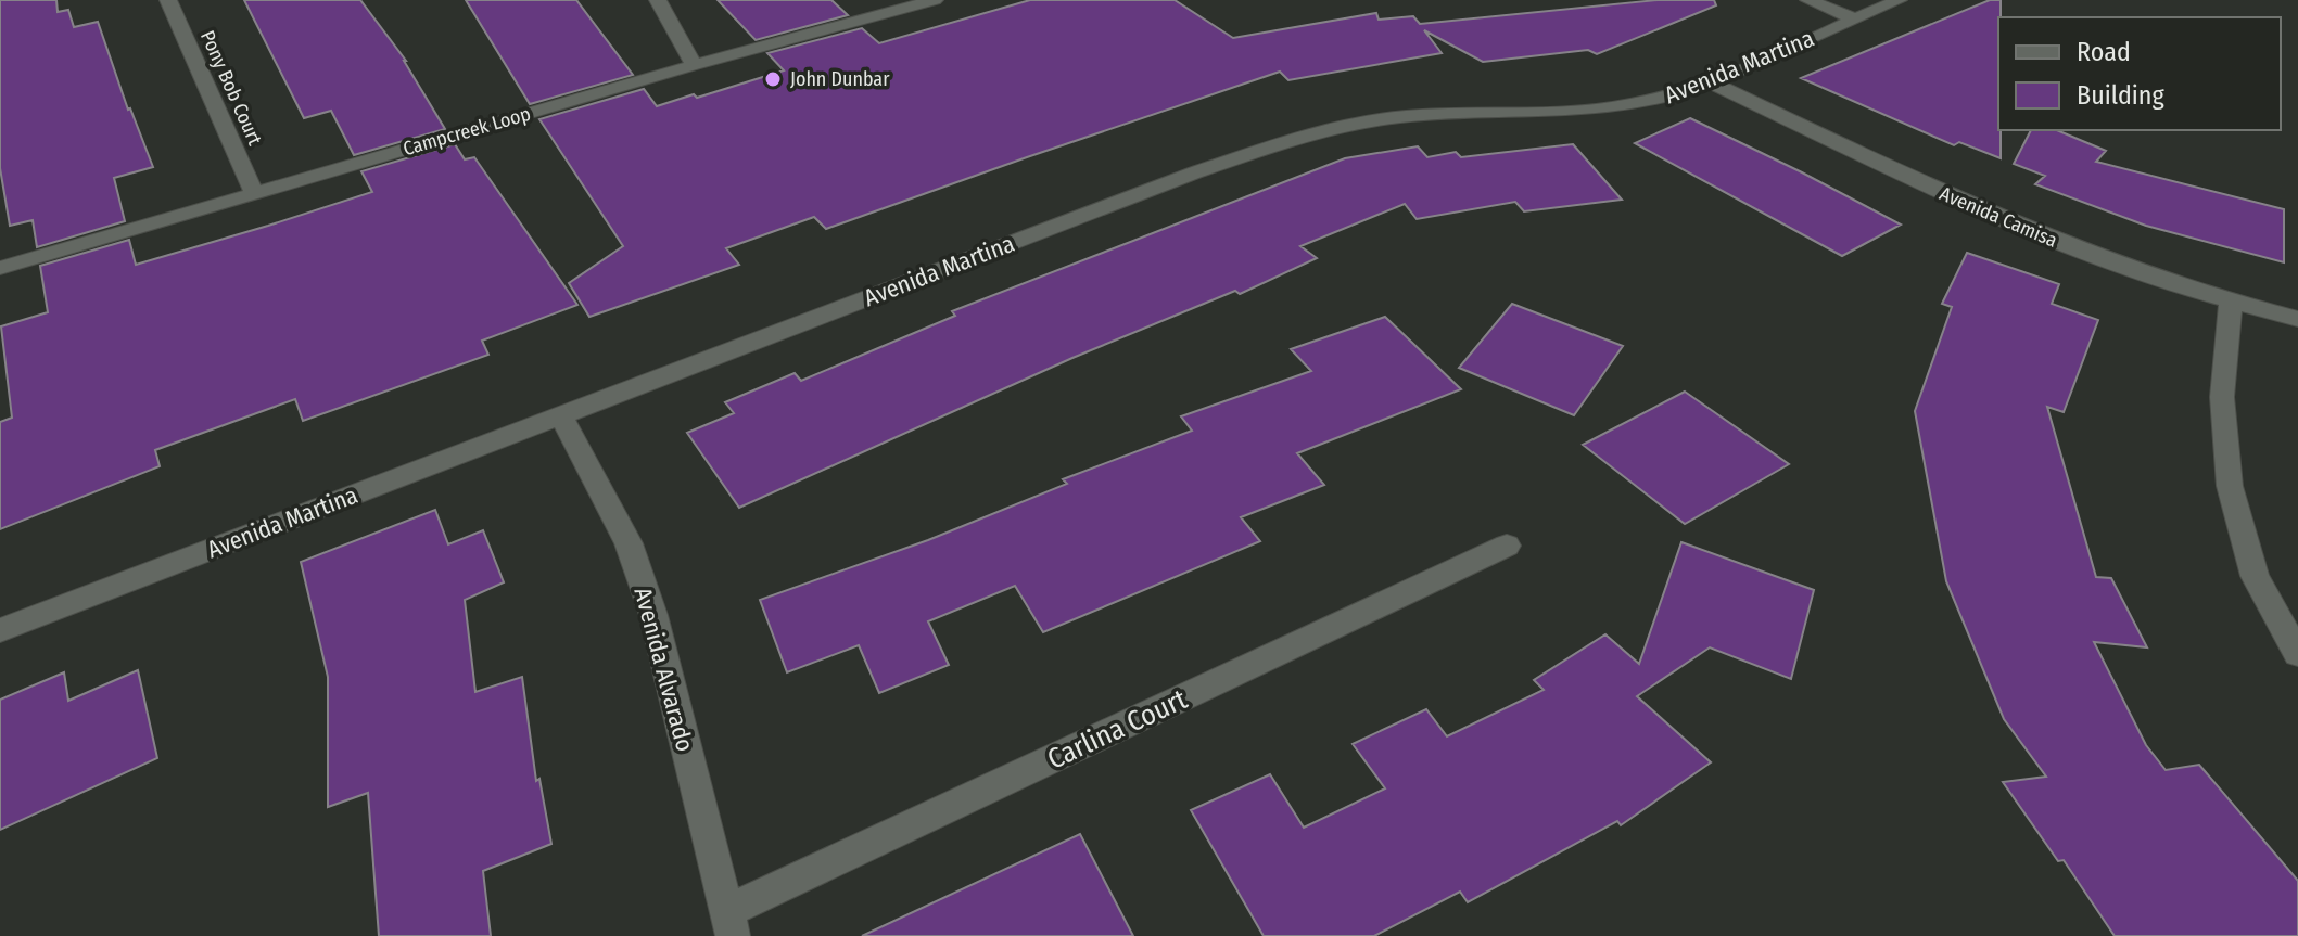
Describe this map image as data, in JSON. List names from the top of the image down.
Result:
{
  "streets": {
    "street": [
      "Avenida Martina",
      "Pony Bob Court",
      "Campcreek Loop",
      "Avenida Camisa",
      "Avenida Alvarado",
      "Carlina Court"
    ]
  },
  "crossings": [
    ["Avenida Martina", "Avenida Camisa"],
    ["Avenida Martina", "Avenida Alvarado"],
    ["Pony Bob Court", "Campcreek Loop"],
    ["Avenida Alvarado", "Carlina Court"]
  ],
  "places": ["John Dunbar"],
  "legend": ["Road", "Building"]
}
